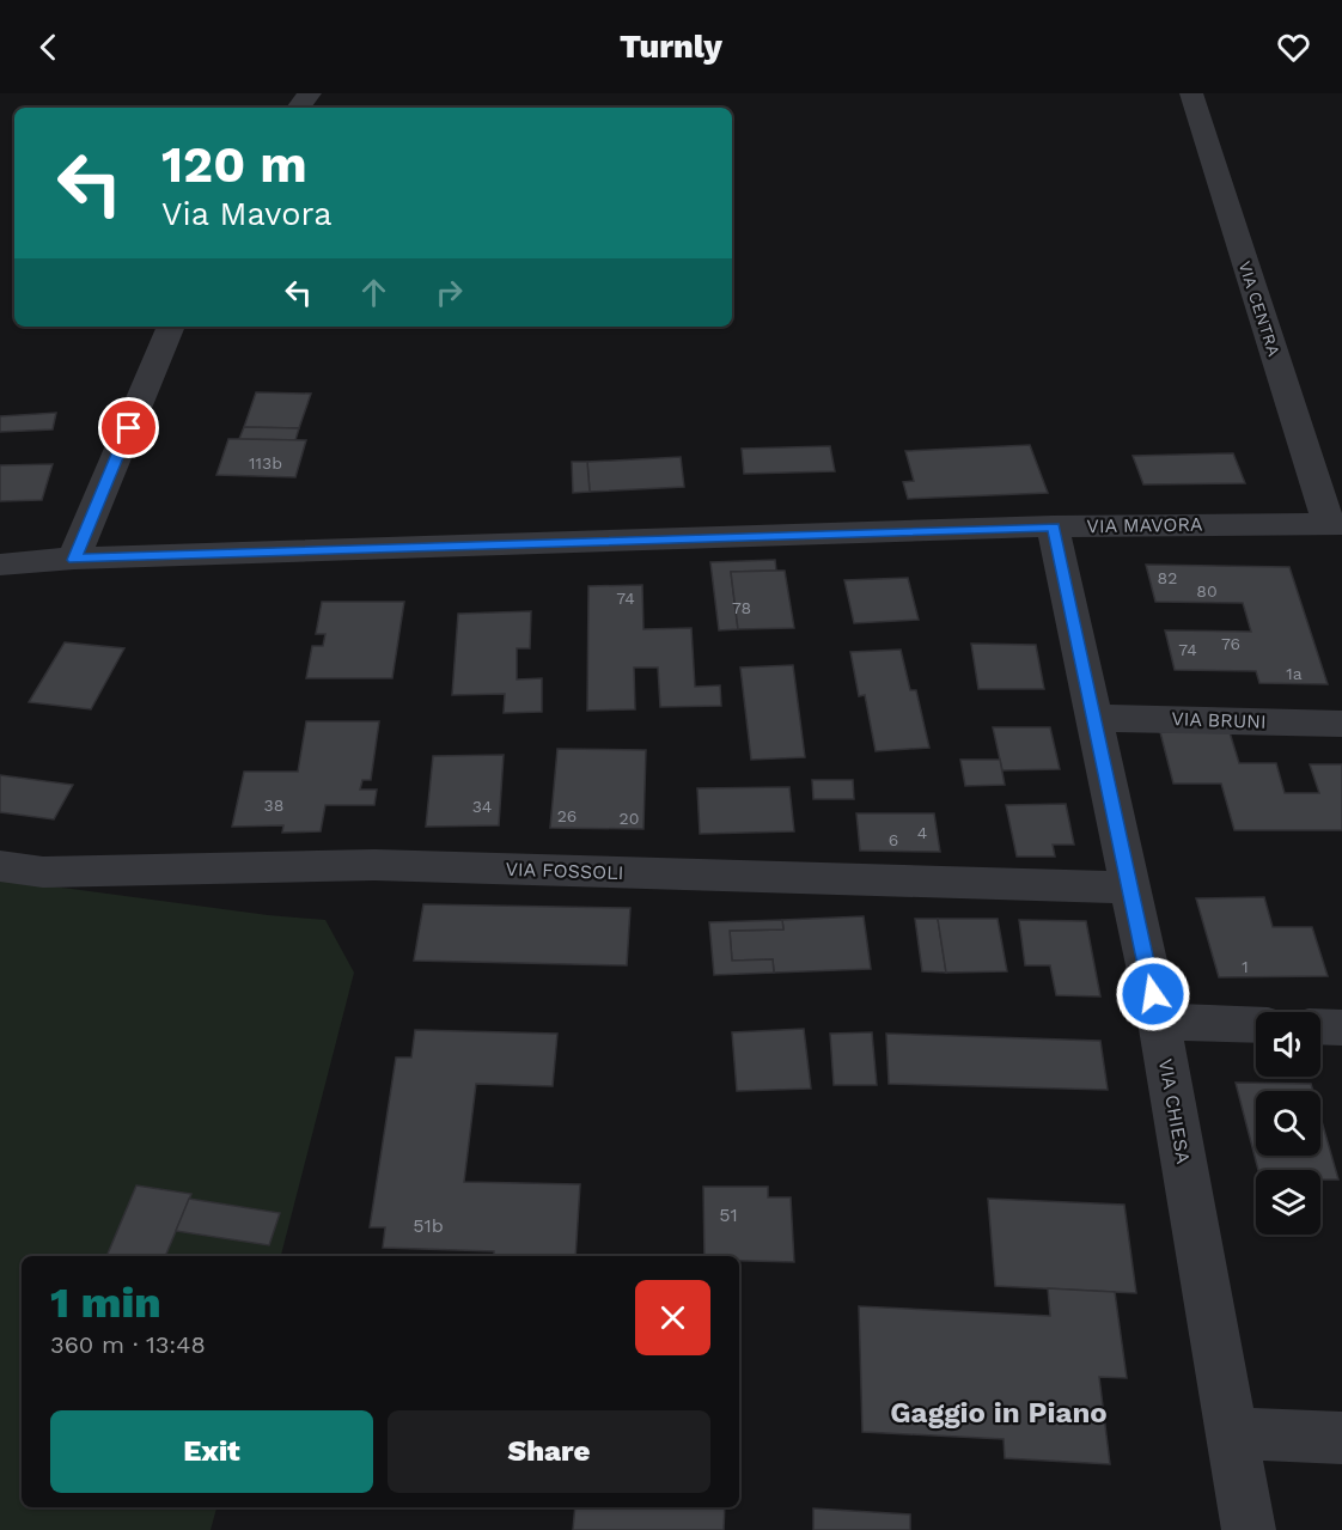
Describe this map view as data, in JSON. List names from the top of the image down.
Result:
{
  "streets": {
    "street": [
      "VIA CENTRA",
      "VIA MAVORA",
      "VIA BRUNI",
      "VIA FOSSOLI",
      "VIA CHIESA"
    ]
  },
  "crossings": [
    ["VIA CENTRA", "VIA MAVORA"],
    ["VIA MAVORA", "VIA CHIESA"],
    ["VIA BRUNI", "VIA CHIESA"],
    ["VIA FOSSOLI", "VIA CHIESA"]
  ],
  "districts": ["Gaggio in Piano"],
  "house_numbers": [
    "113b",
    "82",
    "80",
    "74",
    "78",
    "76",
    "74",
    "1a",
    "38",
    "34",
    "26",
    "20",
    "4",
    "6",
    "1",
    "51",
    "51b"
  ],
  "page": {
    "header": "Turnly",
    "turn": ["120 m", "Via Mavora"],
    "heading": ["1 min", "360 m · 13:48"],
    "buttons": ["Exit", "Share"]
  }
}
